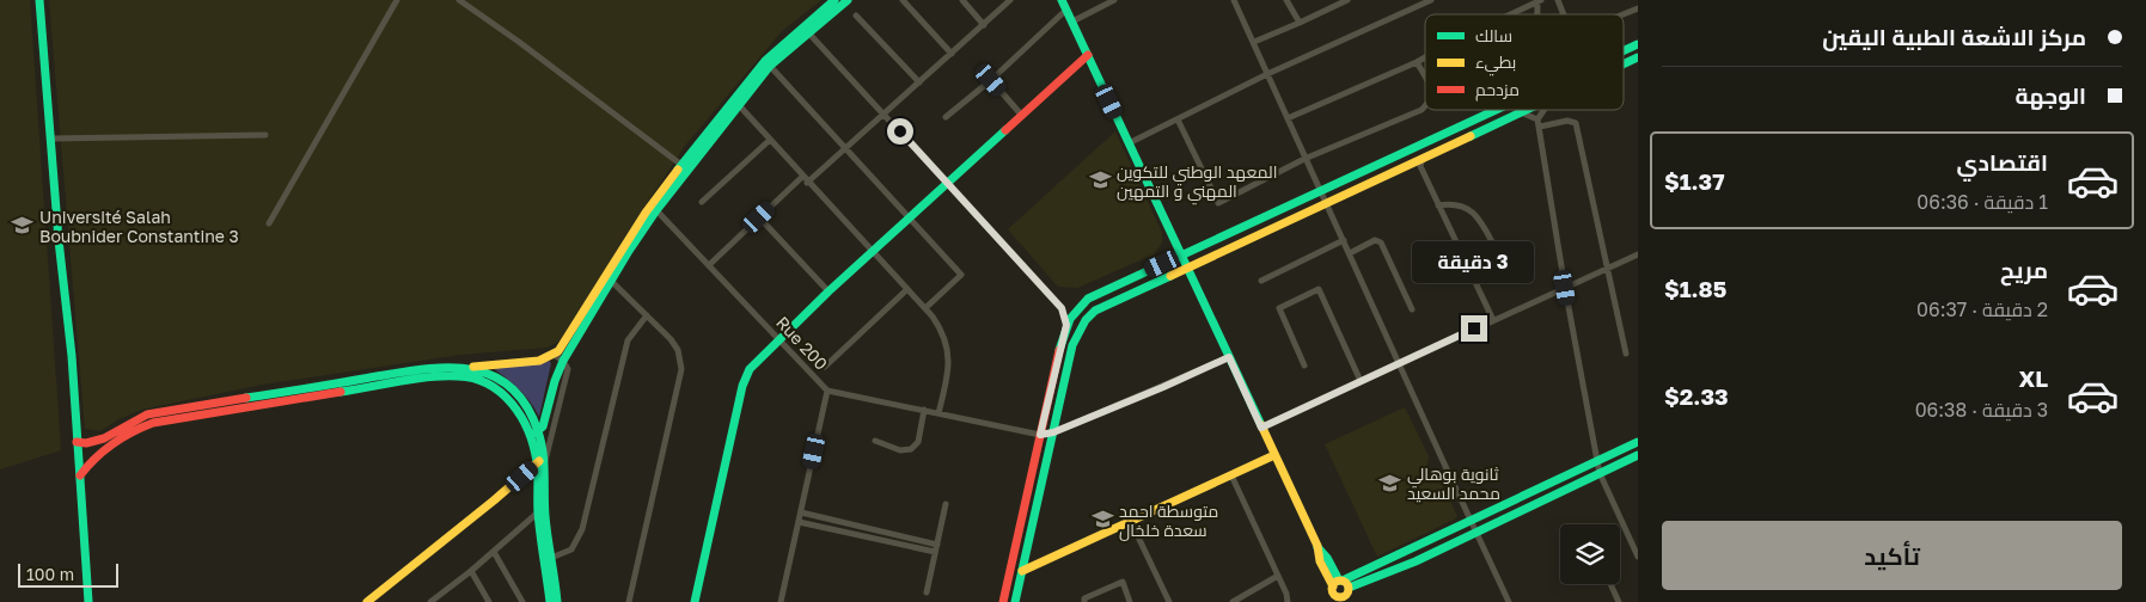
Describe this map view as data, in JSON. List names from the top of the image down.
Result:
{
  "streets": {
    "street": ["Rue 200"]
  },
  "places": {
    "school or university": [
      "المعهد الوطني للتكوين المهني و التمهين",
      "Université Salah Boubnider Constantine 3",
      "ثانوية بوهالي محمد السعيد",
      "متوسطة احمد سعدة خلخال"
    ]
  },
  "legend": ["سالك", "بطيء", "مزدحم"],
  "scale_bar": "100 m",
  "page": {
    "banner": ["مركز الاشعة الطبية اليقين", "الوجهة"],
    "list": [
      {
        "name": "اقتصادي",
        "note": "1 دقيقة · 06:36",
        "value": "$1.37"
      },
      {
        "name": "مريح",
        "note": "2 دقيقة · 06:37",
        "value": "$1.85"
      },
      {
        "name": "XL",
        "note": "3 دقيقة · 06:38",
        "value": "$2.33"
      }
    ],
    "bubble": "3 دقيقة",
    "buttons": "تأكيد",
    "scale": "100 m"
  }
}
